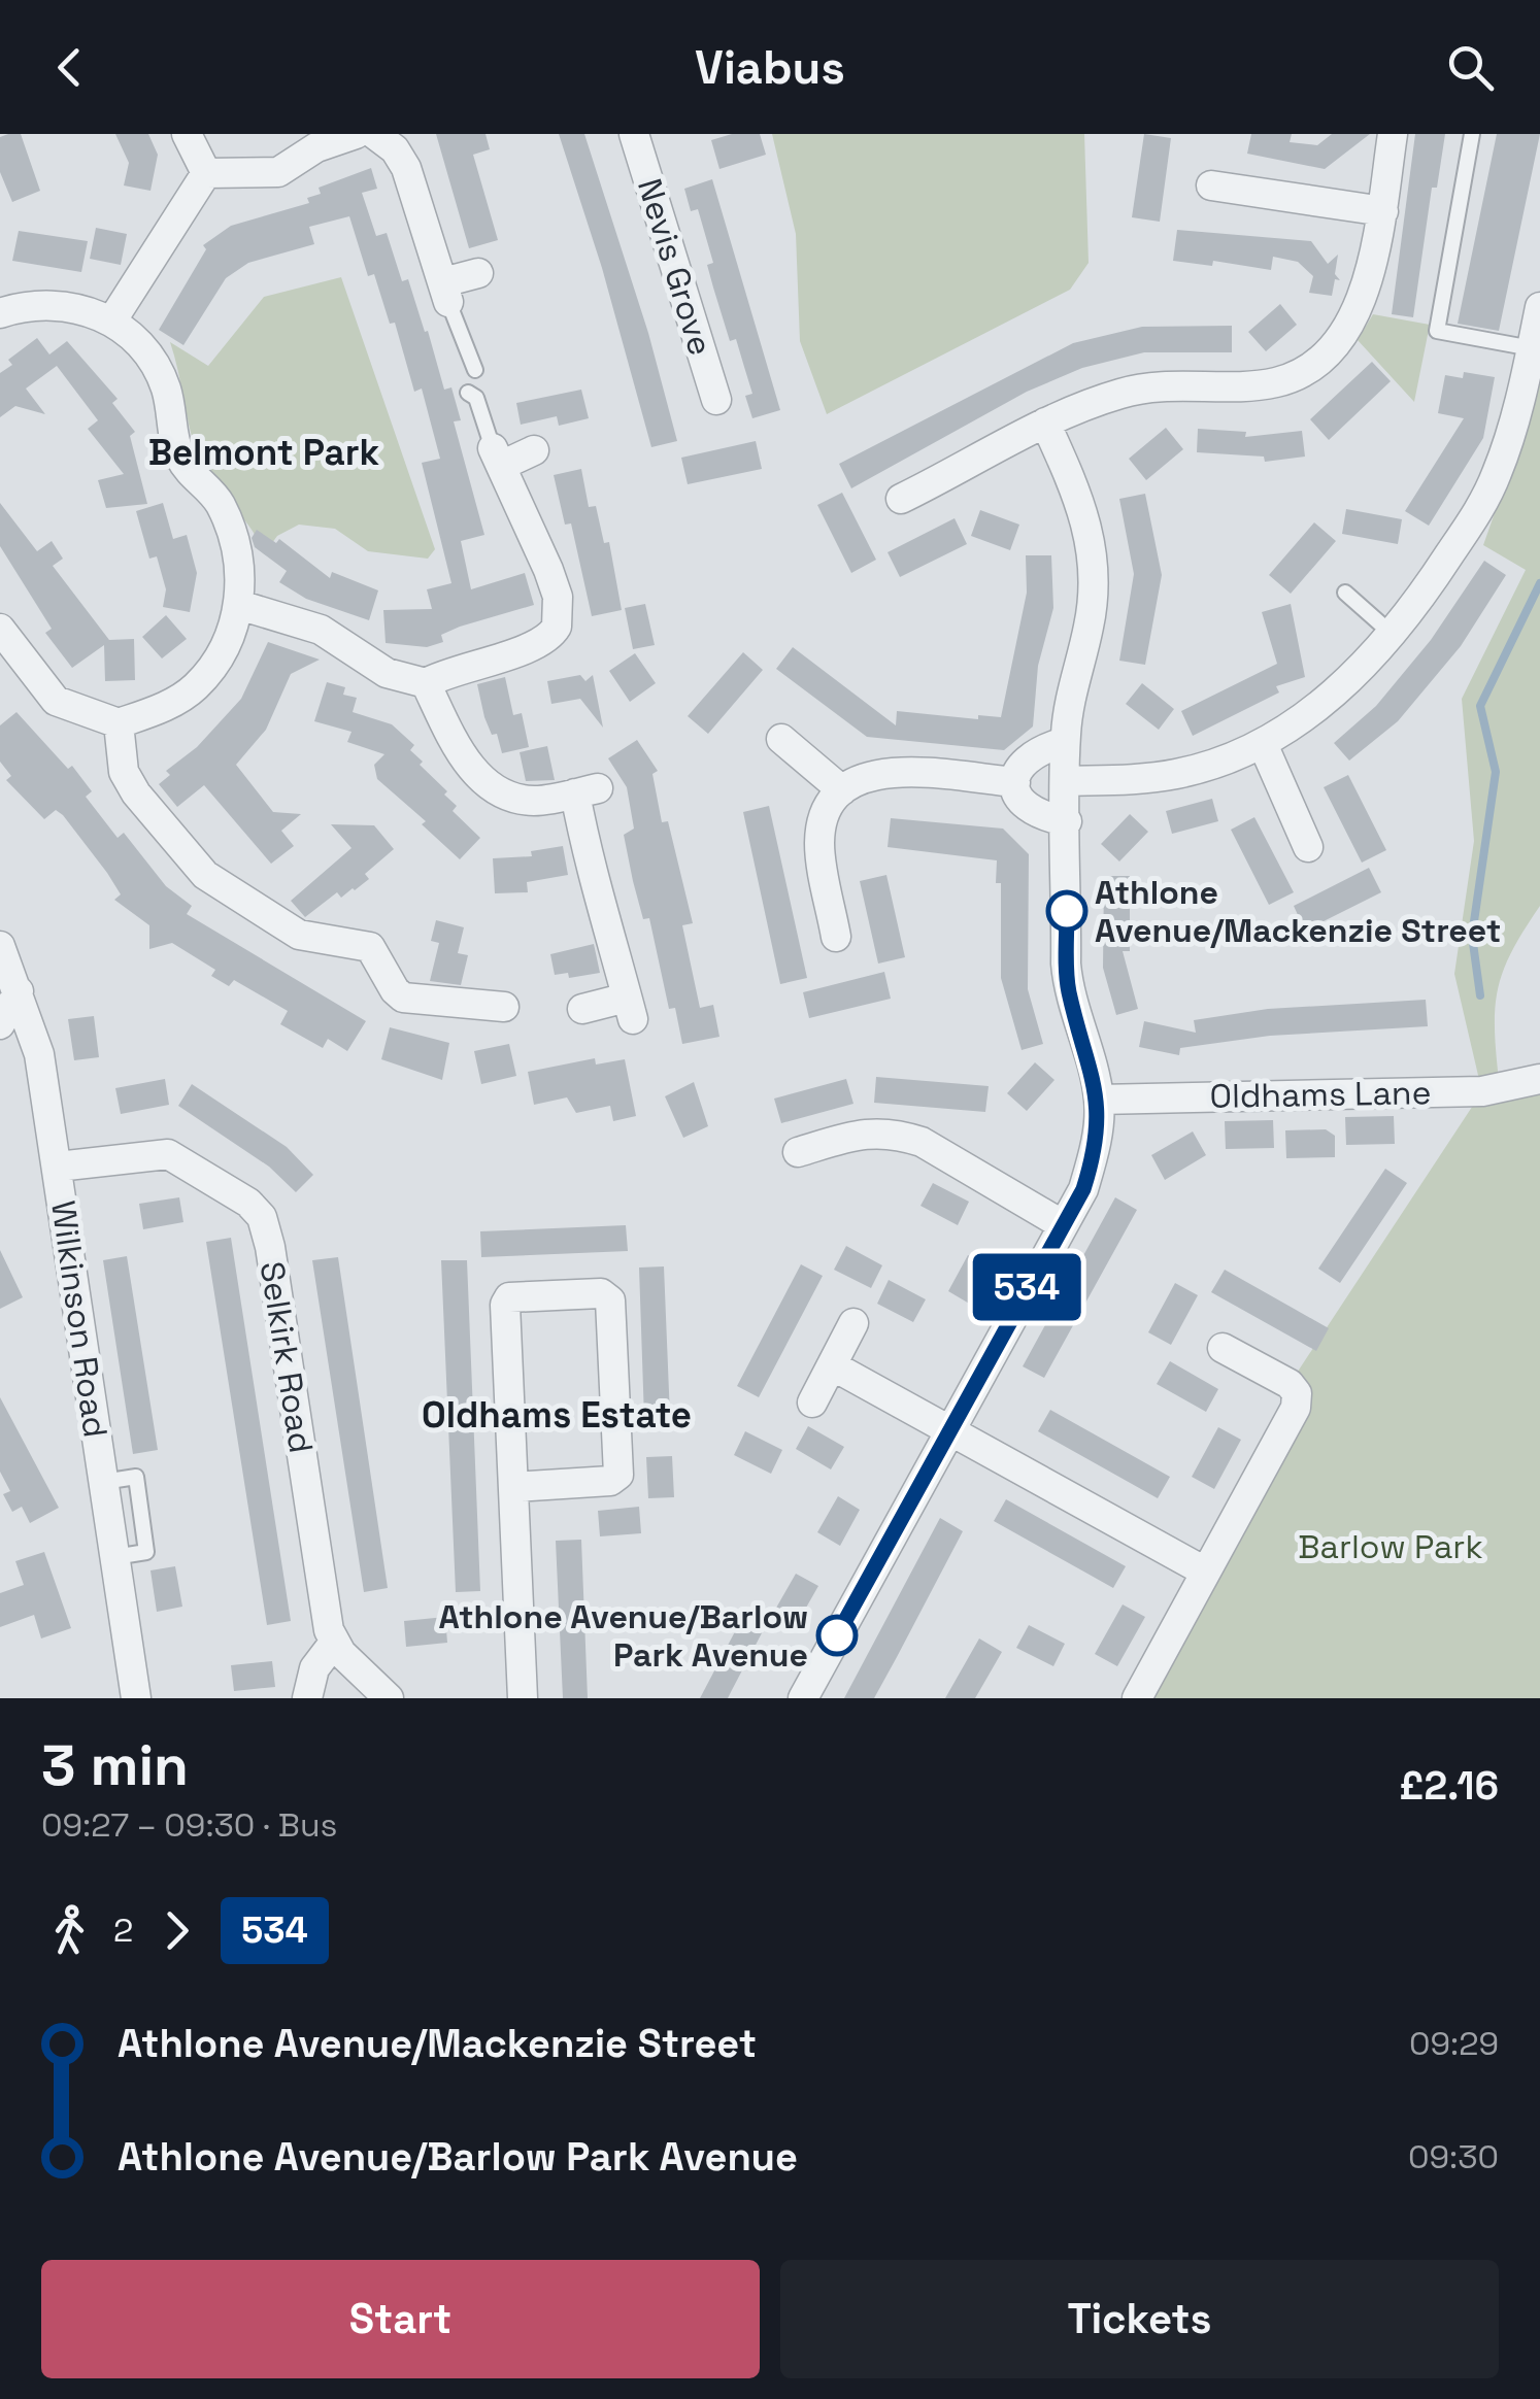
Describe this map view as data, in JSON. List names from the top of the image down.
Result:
{
  "streets": {
    "street": [
      "Nevis Grove",
      "Oldhams Lane",
      "Wilkinson Road",
      "Selkirk Road"
    ]
  },
  "crossings": [
    ["Wilkinson Road", "Selkirk Road"]
  ],
  "districts": ["Belmont Park", "Oldhams Estate"],
  "parks": ["Barlow Park"],
  "places": ["Athlone Avenue/Mackenzie Street", "Athlone Avenue/Barlow Park Avenue"],
  "lines": ["bus line 534"],
  "page": {
    "header": "Viabus",
    "on_map": "534",
    "heading": ["3 min", "09:27 – 09:30 · Bus", "£2.16"],
    "legs": ["2", "534"],
    "list": [
      {
        "name": "Athlone Avenue/Mackenzie Street",
        "value": "09:29"
      },
      {
        "name": "Athlone Avenue/Barlow Park Avenue",
        "value": "09:30"
      }
    ],
    "buttons": ["Start", "Tickets"]
  }
}
